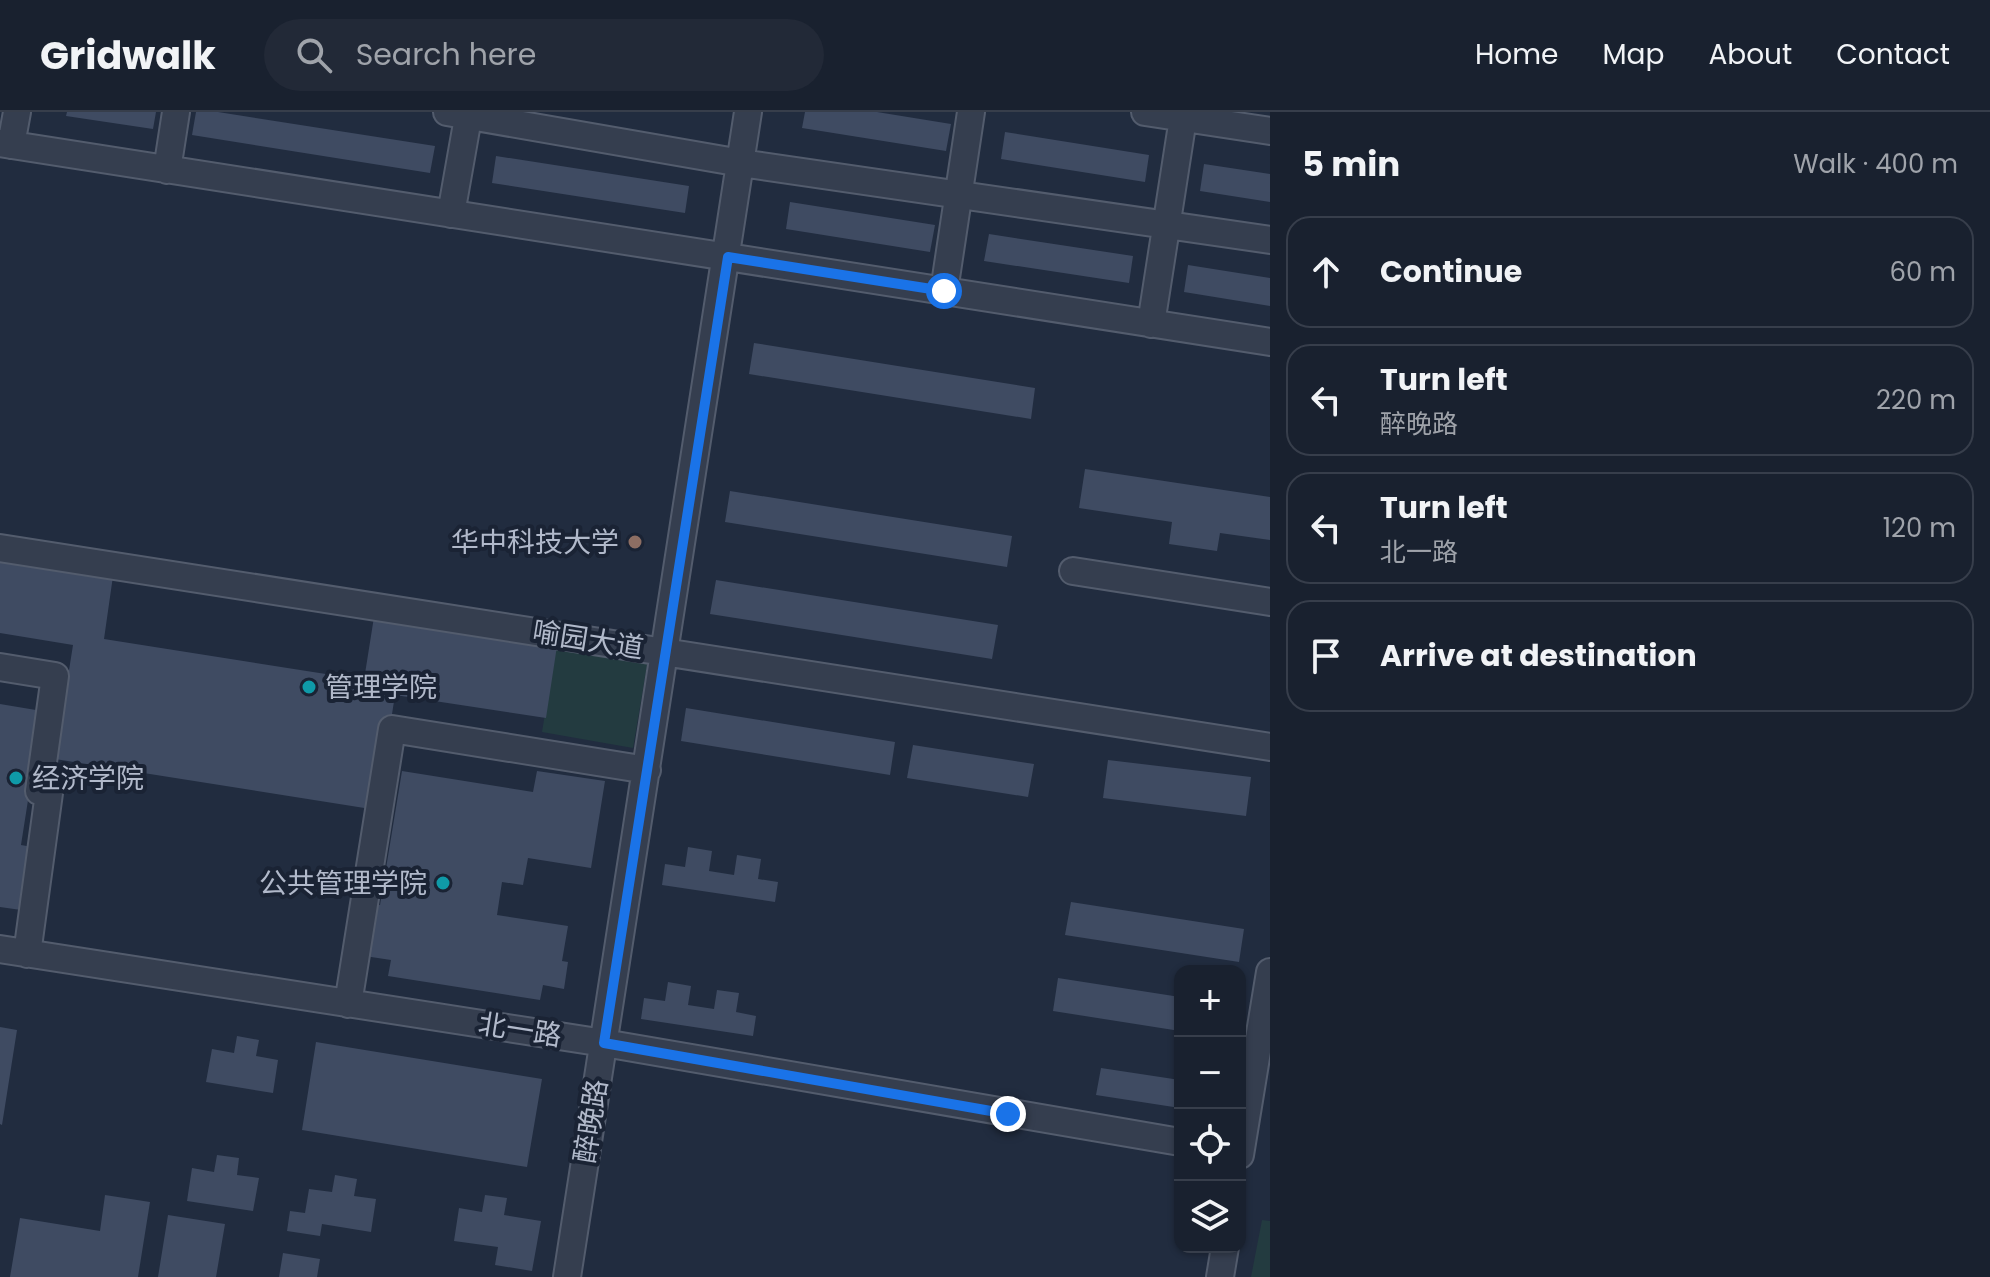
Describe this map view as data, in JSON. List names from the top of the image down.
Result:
{
  "streets": {
    "street": ["喻园大道", "北一路", "醉晚路"]
  },
  "crossings": [
    ["喻园大道", "醉晚路"],
    ["北一路", "醉晚路"]
  ],
  "places": [
    "华中科技大学",
    "管理学院",
    "经济学院",
    "公共管理学院"
  ],
  "page": {
    "header": "Gridwalk",
    "search": "Search here",
    "nav": [
      "Home",
      "Map",
      "About",
      "Contact"
    ],
    "heading": ["5 min", "Walk · 400 m"],
    "list": [
      ["Continue", "60 m"],
      ["Turn left", "醉晚路", "220 m"],
      ["Turn left", "北一路", "120 m"],
      "Arrive at destination"
    ],
    "map_buttons": ["+", "−"]
  }
}
